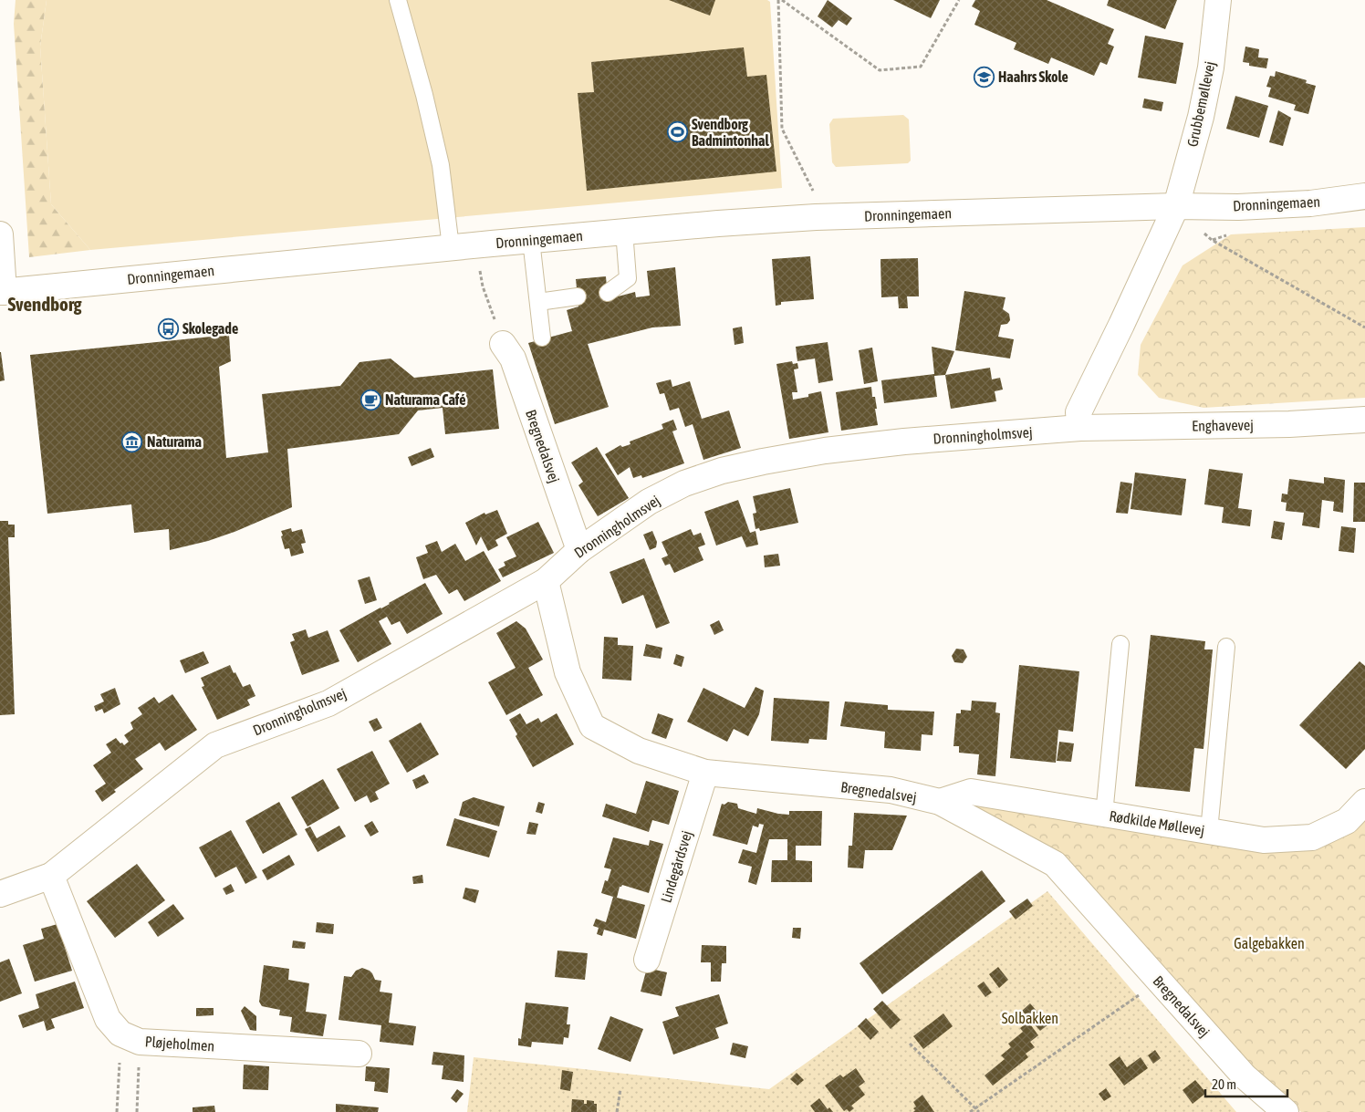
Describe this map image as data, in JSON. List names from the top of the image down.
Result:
{
  "streets": {
    "street": [
      "Grubbemøllevej",
      "Dronningemaen",
      "Enghavevej",
      "Dronningholmsvej",
      "Bregnedalsvej",
      "Rødkilde Møllevej",
      "Lindegårdsvej",
      "Pløjeholmen"
    ]
  },
  "crossings": [
    ["Grubbemøllevej", "Dronningemaen"],
    ["Enghavevej", "Dronningholmsvej"],
    ["Dronningholmsvej", "Bregnedalsvej"],
    ["Bregnedalsvej", "Rødkilde Møllevej"],
    ["Bregnedalsvej", "Lindegårdsvej"]
  ],
  "districts": ["Svendborg"],
  "parks": ["Galgebakken", "Solbakken"],
  "places": {
    "school or university": ["Haahrs Skole"],
    "sports": ["Svendborg Badmintonhal"],
    "bus stop": ["Skolegade"],
    "cafe": ["Naturama Café"],
    "museum": ["Naturama"]
  },
  "scale_bar": "20 m"
}
